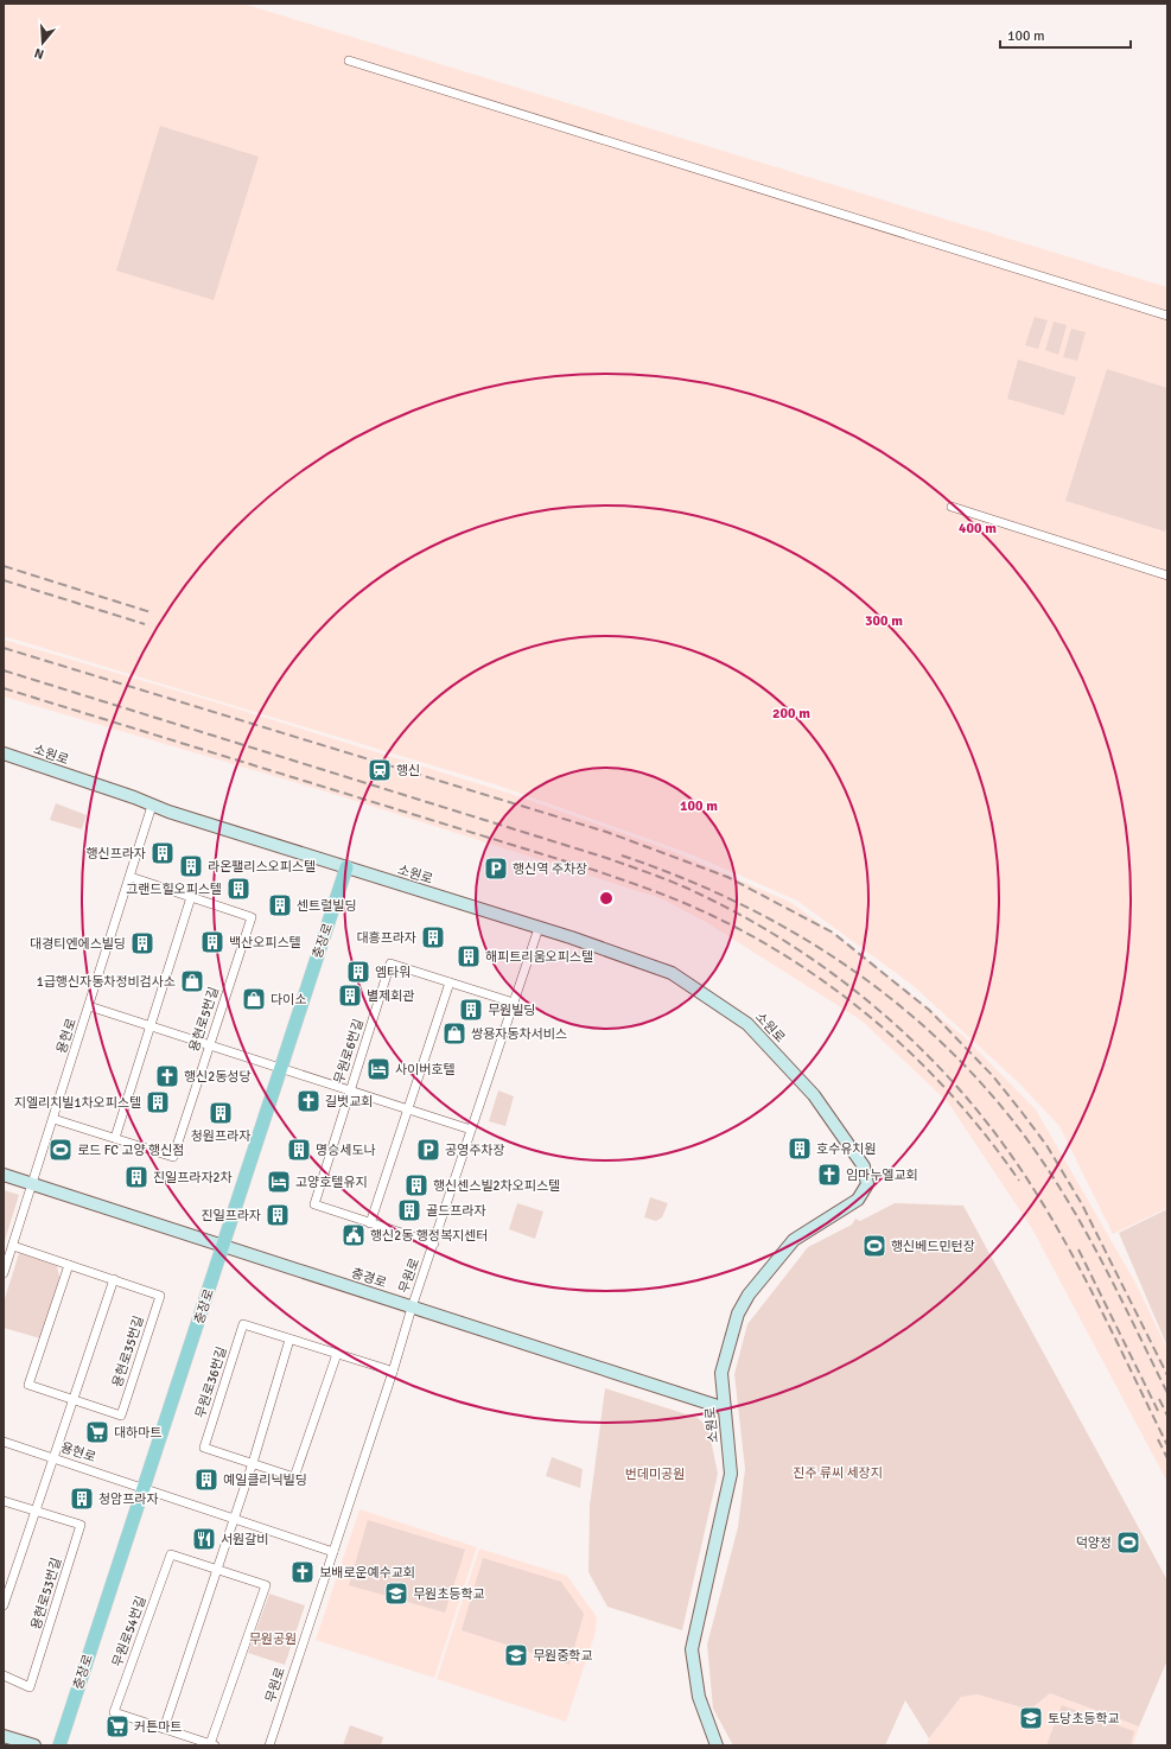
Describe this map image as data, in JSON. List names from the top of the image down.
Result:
{
  "streets": {
    "main road": ["소원로", "충장로", "충경로"],
    "street": [
      "용현로5번길",
      "용현로",
      "무원로6번길",
      "무원로",
      "용현로35번길",
      "무원로36번길",
      "용현로53번길",
      "무원로54번길"
    ]
  },
  "crossings": [
    ["소원로", "충장로"],
    ["소원로", "용현로"],
    ["소원로", "무원로"],
    ["소원로", "충경로"],
    ["충장로", "용현로"],
    ["충장로", "충경로"],
    ["용현로5번길", "용현로"],
    ["용현로", "충경로"],
    ["용현로", "용현로35번길"],
    ["무원로6번길", "무원로"],
    ["무원로", "충경로"],
    ["무원로", "무원로36번길"]
  ],
  "parks": ["진주 류씨 세장지", "번데미공원", "무원공원"],
  "places": {
    "station": ["행신"],
    "building": [
      "행신프라자",
      "라온팰리스오피스텔",
      "그랜드힐오피스텔",
      "센트럴빌딩",
      "대흥프라자",
      "백산오피스텔",
      "대경티엔에스빌딩",
      "해피트리움오피스텔",
      "엠타워",
      "별제회관",
      "무원빌딩",
      "지엘리치빌1차오피스텔",
      "청원프라자",
      "호수유치원",
      "명승세도나",
      "진일프라자2차",
      "행신센스빌2차오피스텔",
      "골드프라자",
      "진일프라자",
      "예일클리닉빌딩",
      "청암프라자"
    ],
    "parking": ["행신역 주차장", "공영주차장"],
    "shop": ["1급행신자동차정비검사소", "다이소", "쌍용자동차서비스"],
    "hotel": ["사이버호텔", "고양호텔유지"],
    "church": [
      "행신2동성당",
      "길벗교회",
      "임마누엘교회",
      "보배로운예수교회"
    ],
    "sports": ["로드 FC 고양 행신점", "행신베드민턴장", "덕양정"],
    "public building": ["행신2동 행정복지센터"],
    "supermarket": ["대하마트", "커튼마트"],
    "restaurant": ["서원갈비"],
    "school or university": ["무원초등학교", "무원중학교", "토당초등학교"]
  },
  "scale_bar": "100 m",
  "north": "bottom",
  "rings": [
    "400 m",
    "300 m",
    "200 m",
    "100 m"
  ]
}
